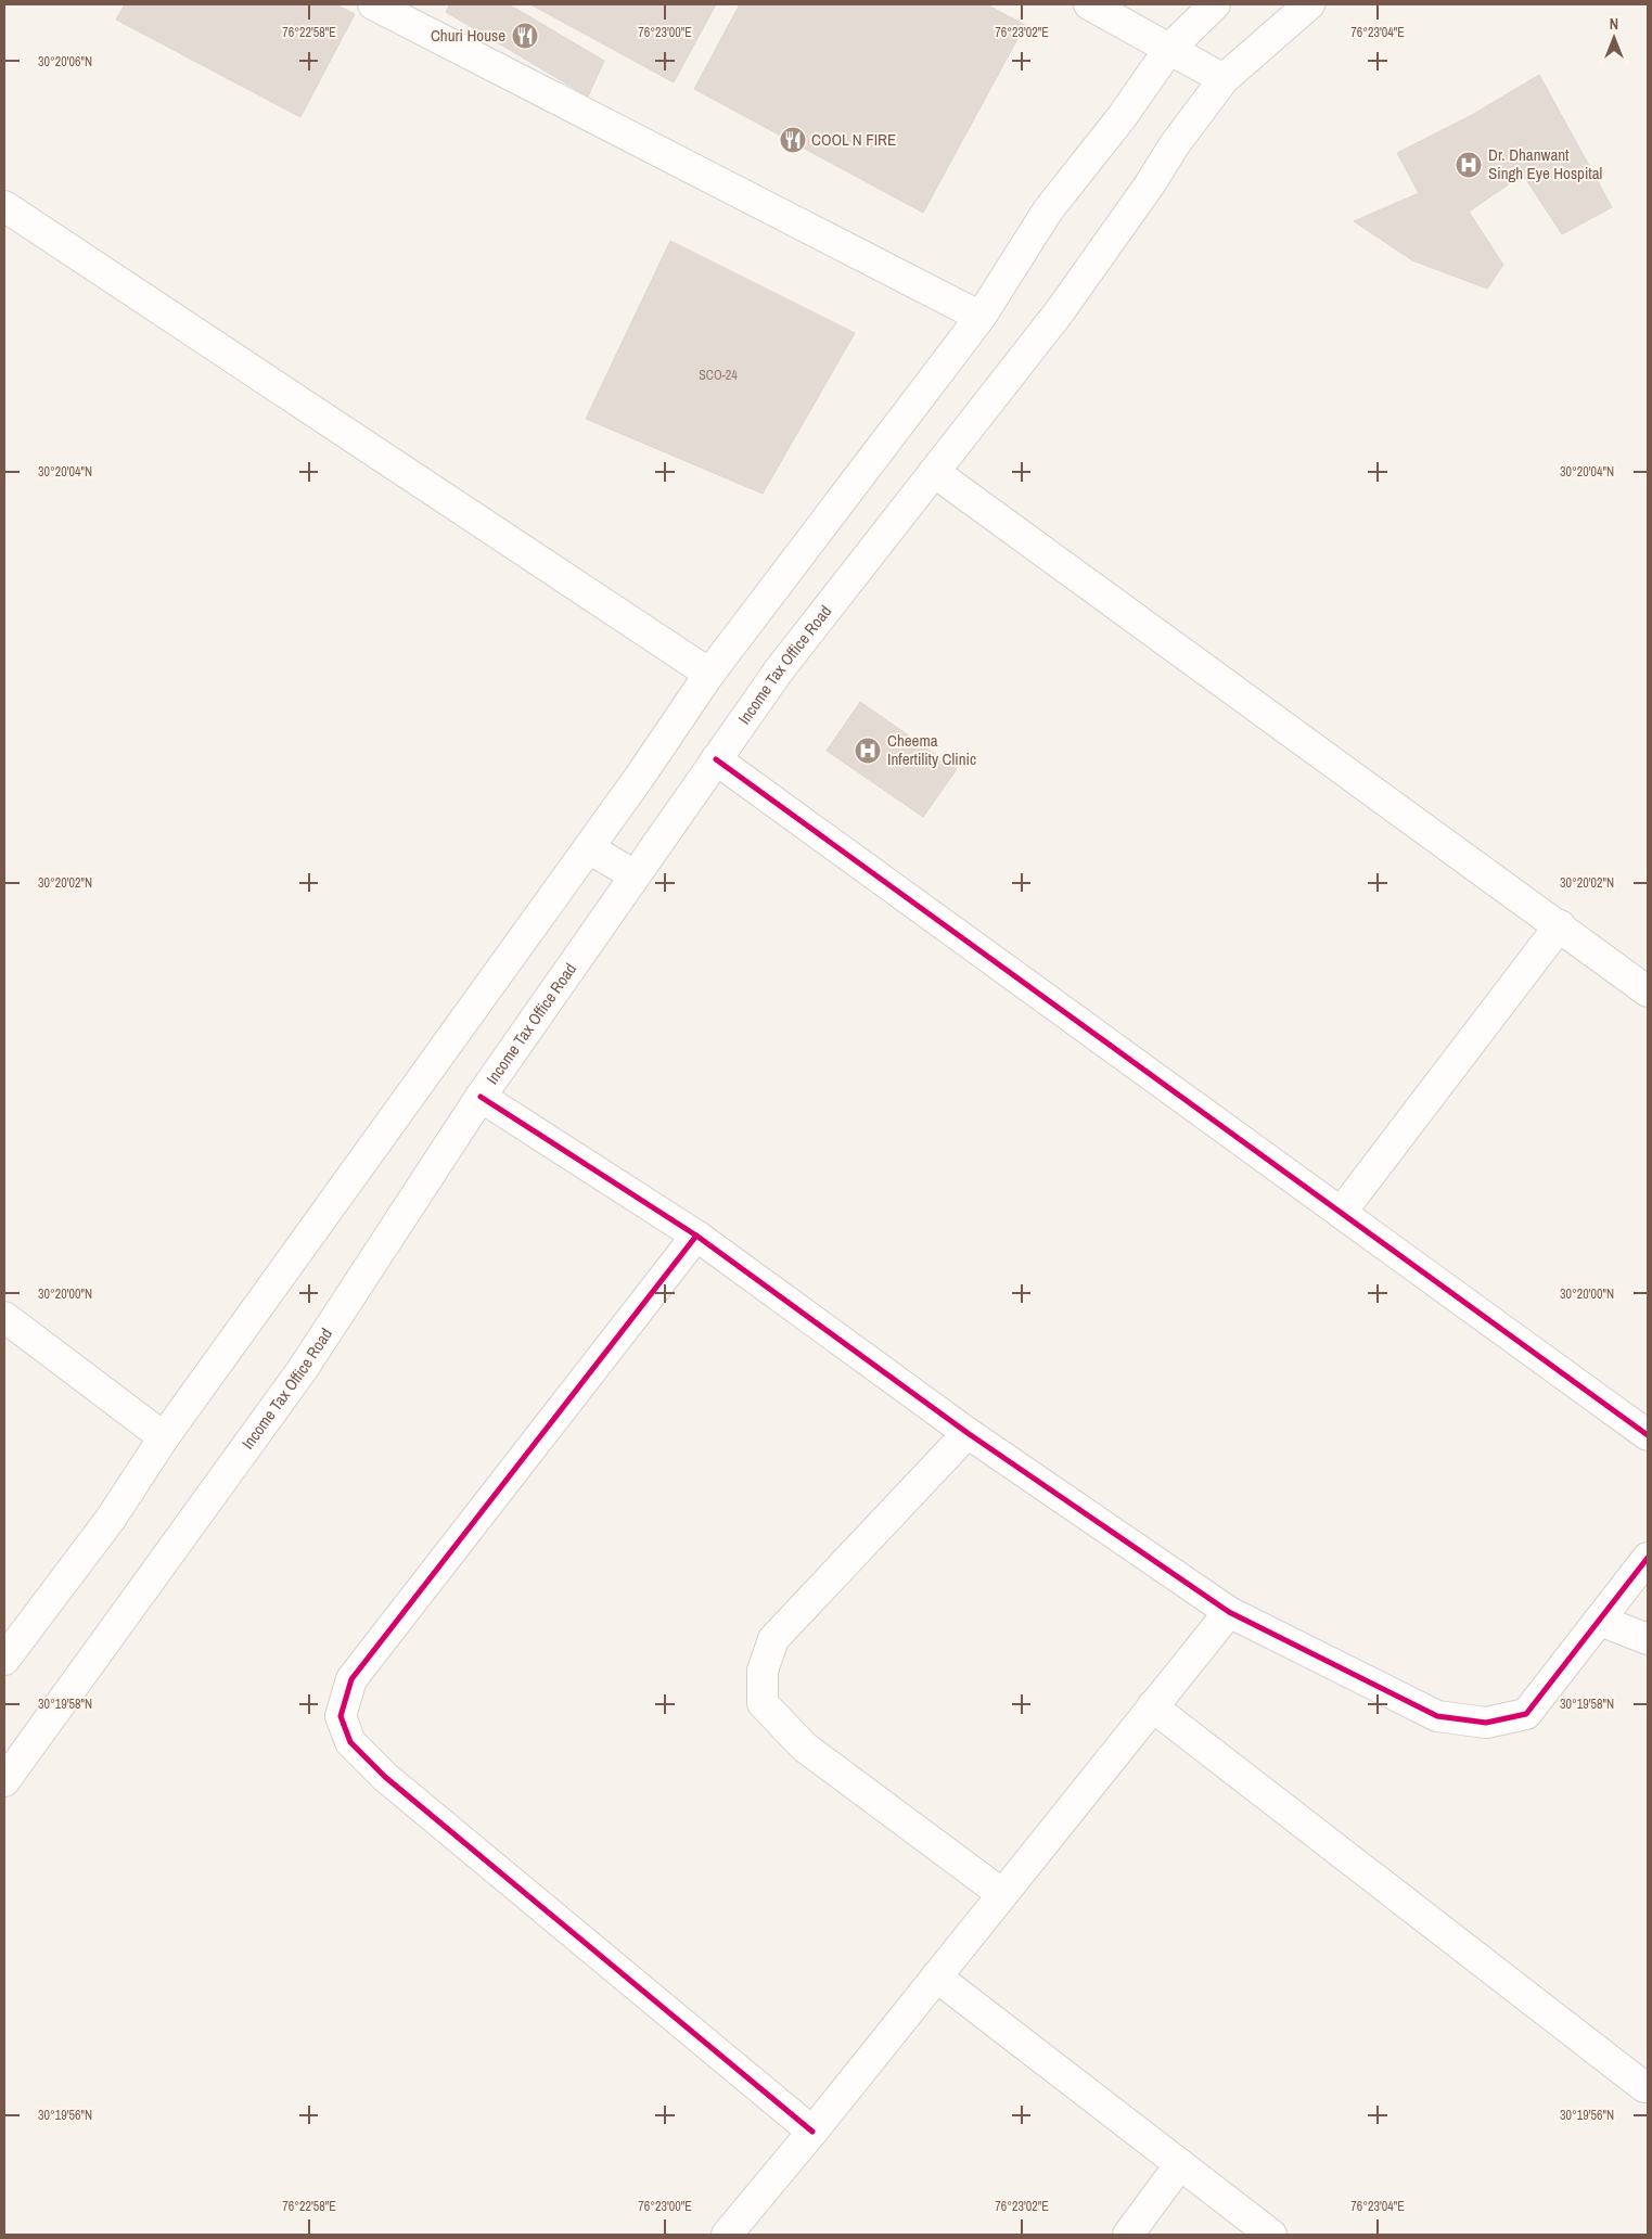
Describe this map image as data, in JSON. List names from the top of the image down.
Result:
{
  "streets": {
    "street": ["Income Tax Office Road"]
  },
  "places": {
    "restaurant": ["Churi House", "COOL N FIRE"],
    "hospital": ["Dr. Dhanwant Singh Eye Hospital", "Cheema Infertility Clinic"]
  },
  "house_numbers": ["SCO-24"],
  "north": "top",
  "coordinates": [
    "76°22'58\"E",
    "76°23'00\"E",
    "76°23'02\"E",
    "76°23'04\"E",
    "30°20'06\"N",
    "30°20'04\"N",
    "30°20'02\"N",
    "30°20'00\"N",
    "30°19'58\"N",
    "30°19'56\"N"
  ]
}
